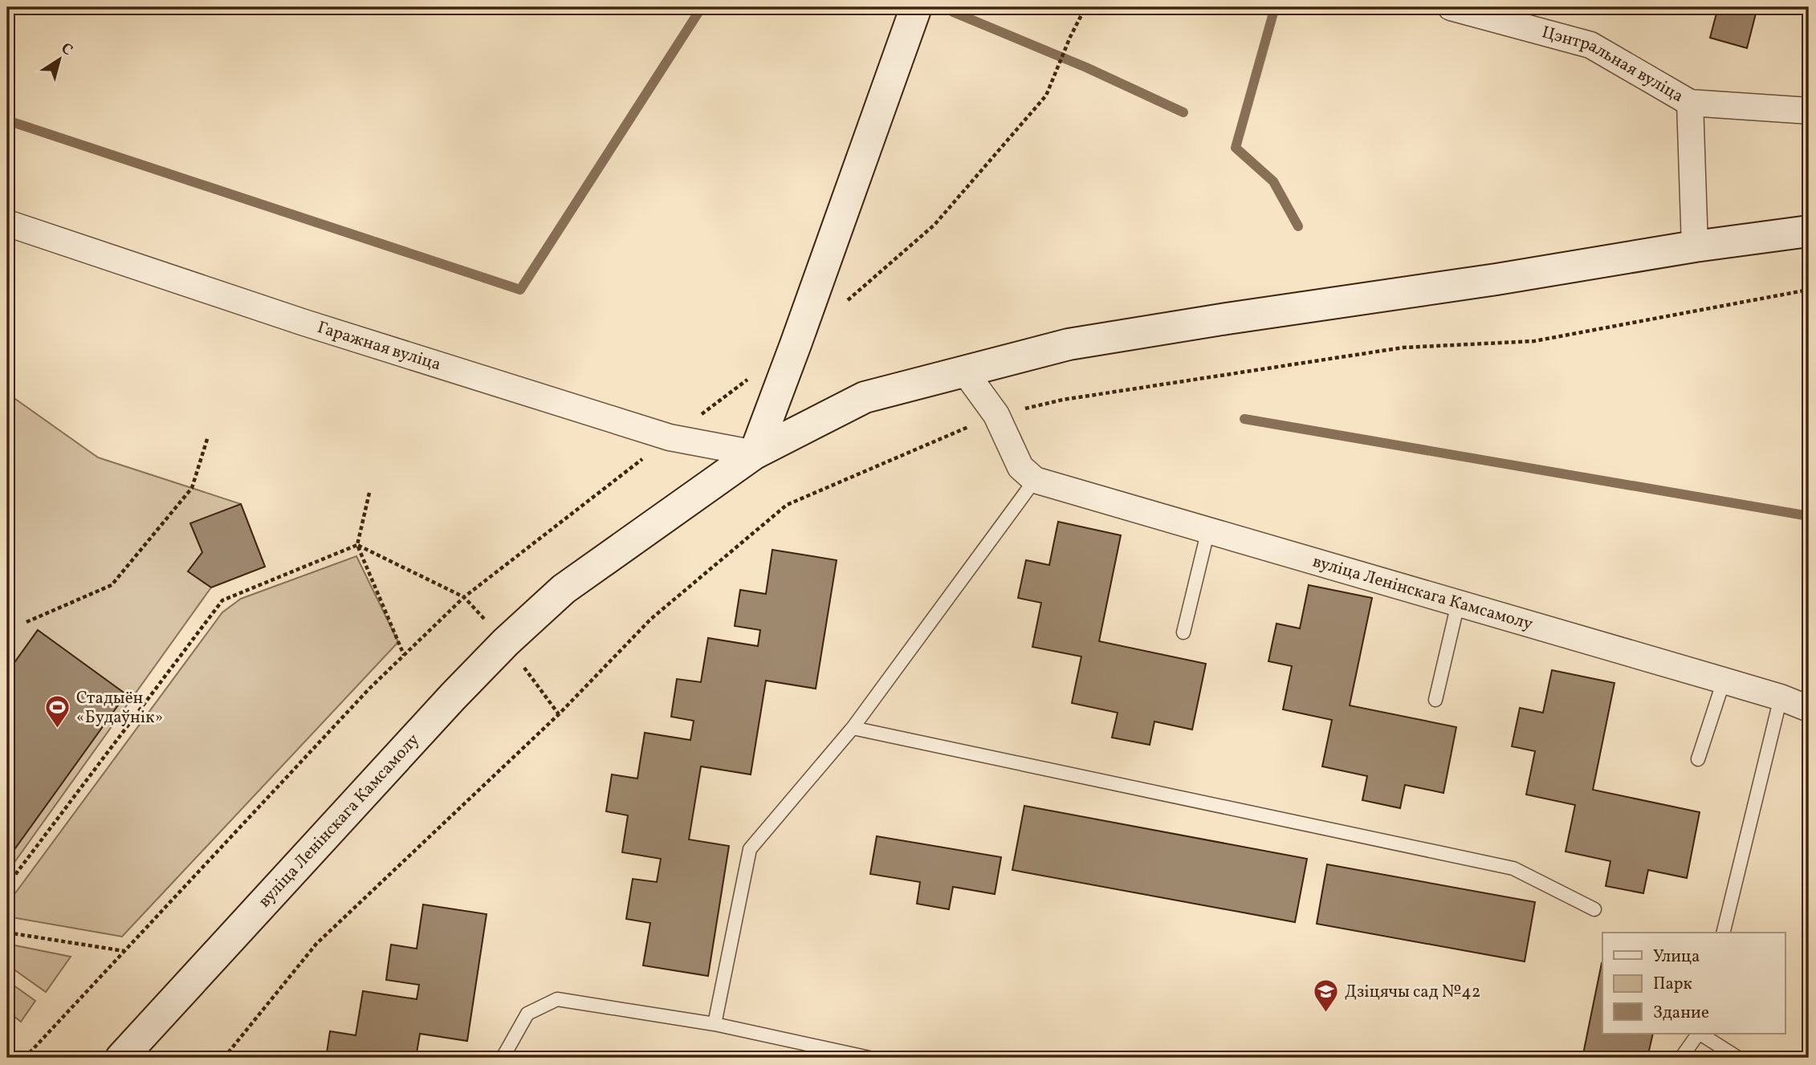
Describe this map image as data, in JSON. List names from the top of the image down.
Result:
{
  "streets": {
    "main road": ["вуліца Ленінскага Камсамолу"],
    "street": ["Цэнтральная вуліца", "Гаражная вуліца"]
  },
  "crossings": [
    ["Гаражная вуліца", "вуліца Ленінскага Камсамолу"]
  ],
  "places": {
    "sports": ["Стадыён «Будаўнік»"],
    "school or university": ["Дзіцячы сад №42"]
  },
  "legend": ["Улица", "Парк", "Здание"],
  "north": "top right"
}
